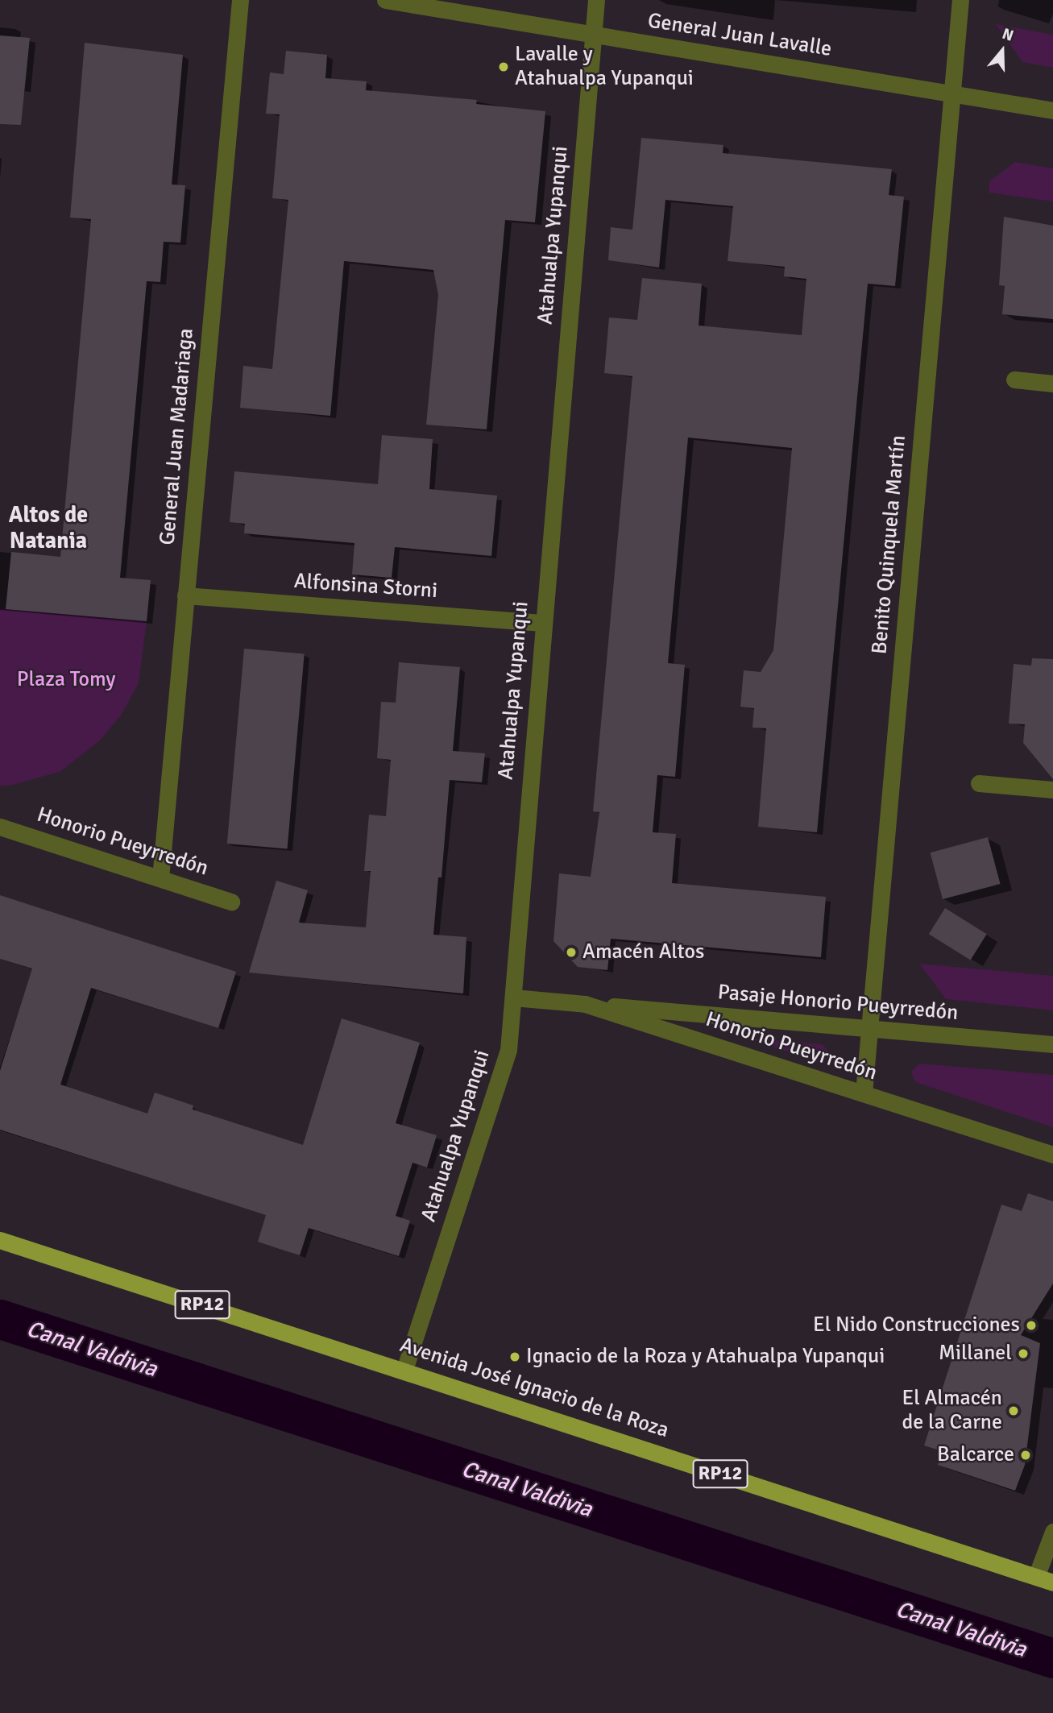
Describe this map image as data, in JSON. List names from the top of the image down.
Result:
{
  "streets": {
    "main road": ["RP12", "Avenida José Ignacio de la Roza"],
    "street": [
      "General Juan Lavalle",
      "Atahualpa Yupanqui",
      "General Juan Madariaga",
      "Benito Quinquela Martín",
      "Alfonsina Storni",
      "Honorio Pueyrredón",
      "Pasaje Honorio Pueyrredón"
    ]
  },
  "crossings": [
    ["General Juan Lavalle", "Atahualpa Yupanqui"],
    ["General Juan Lavalle", "Benito Quinquela Martín"],
    ["Atahualpa Yupanqui", "Alfonsina Storni"],
    ["Atahualpa Yupanqui", "Honorio Pueyrredón"],
    ["Atahualpa Yupanqui", "Avenida José Ignacio de la Roza"],
    ["General Juan Madariaga", "Alfonsina Storni"],
    ["General Juan Madariaga", "Honorio Pueyrredón"],
    ["Benito Quinquela Martín", "Honorio Pueyrredón"],
    ["Benito Quinquela Martín", "Pasaje Honorio Pueyrredón"],
    ["Honorio Pueyrredón", "Pasaje Honorio Pueyrredón"]
  ],
  "districts": ["Altos de Natania"],
  "water": ["Canal Valdivia"],
  "parks": ["Plaza Tomy"],
  "places": [
    "Lavalle y Atahualpa Yupanqui",
    "Amacén Altos",
    "El Nido Construcciones",
    "Millanel",
    "Ignacio de la Roza y Atahualpa Yupanqui",
    "El Almacén de la Carne",
    "Balcarce"
  ],
  "north": "top"
}
